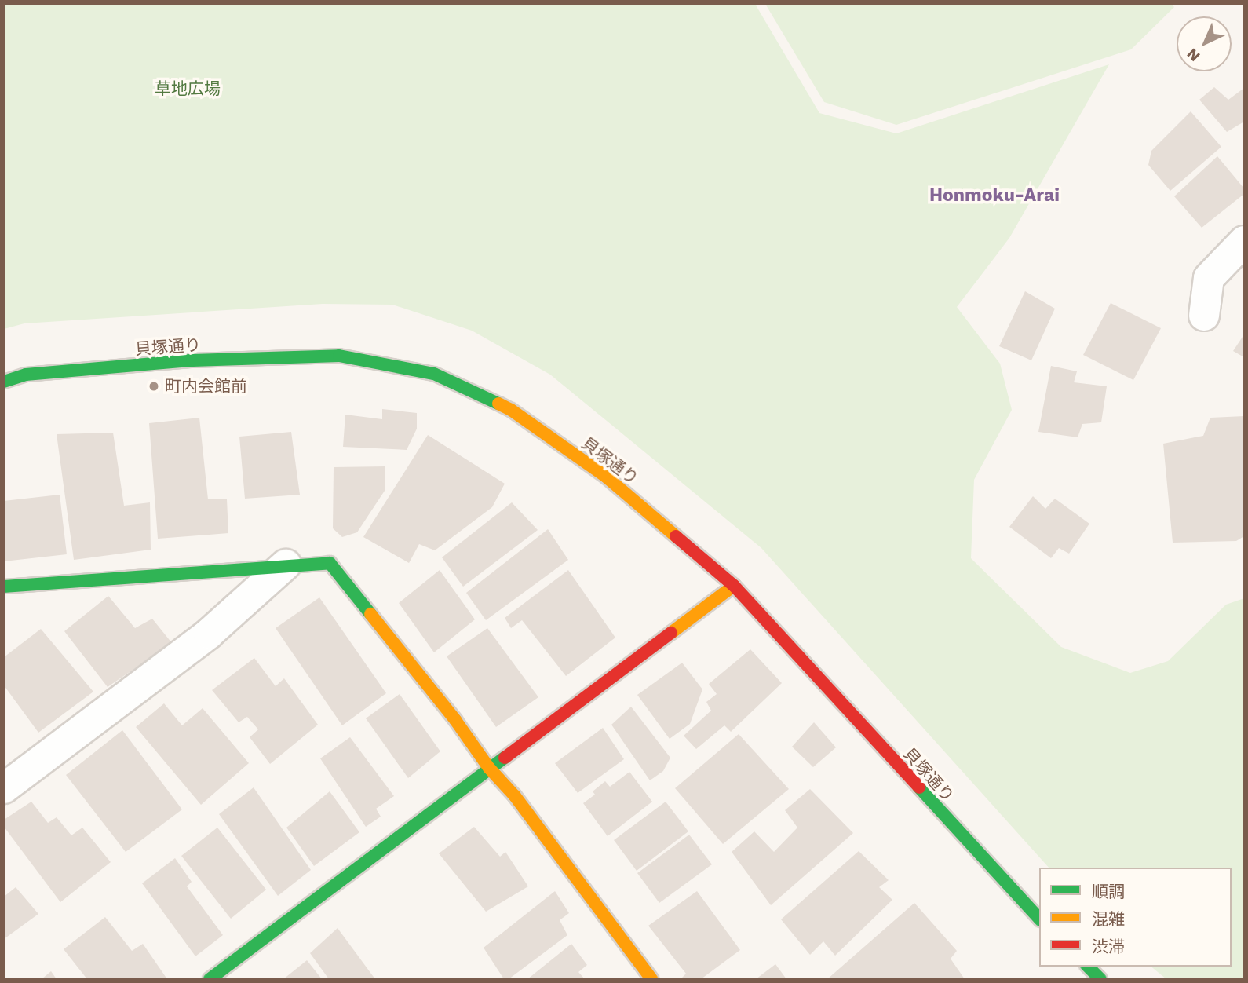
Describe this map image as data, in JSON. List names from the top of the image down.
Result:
{
  "streets": {
    "street": ["貝塚通り"]
  },
  "districts": ["Honmoku-Arai"],
  "parks": ["草地広場"],
  "places": ["町内会館前"],
  "legend": ["順調", "混雑", "渋滞"],
  "north": "bottom left"
}
